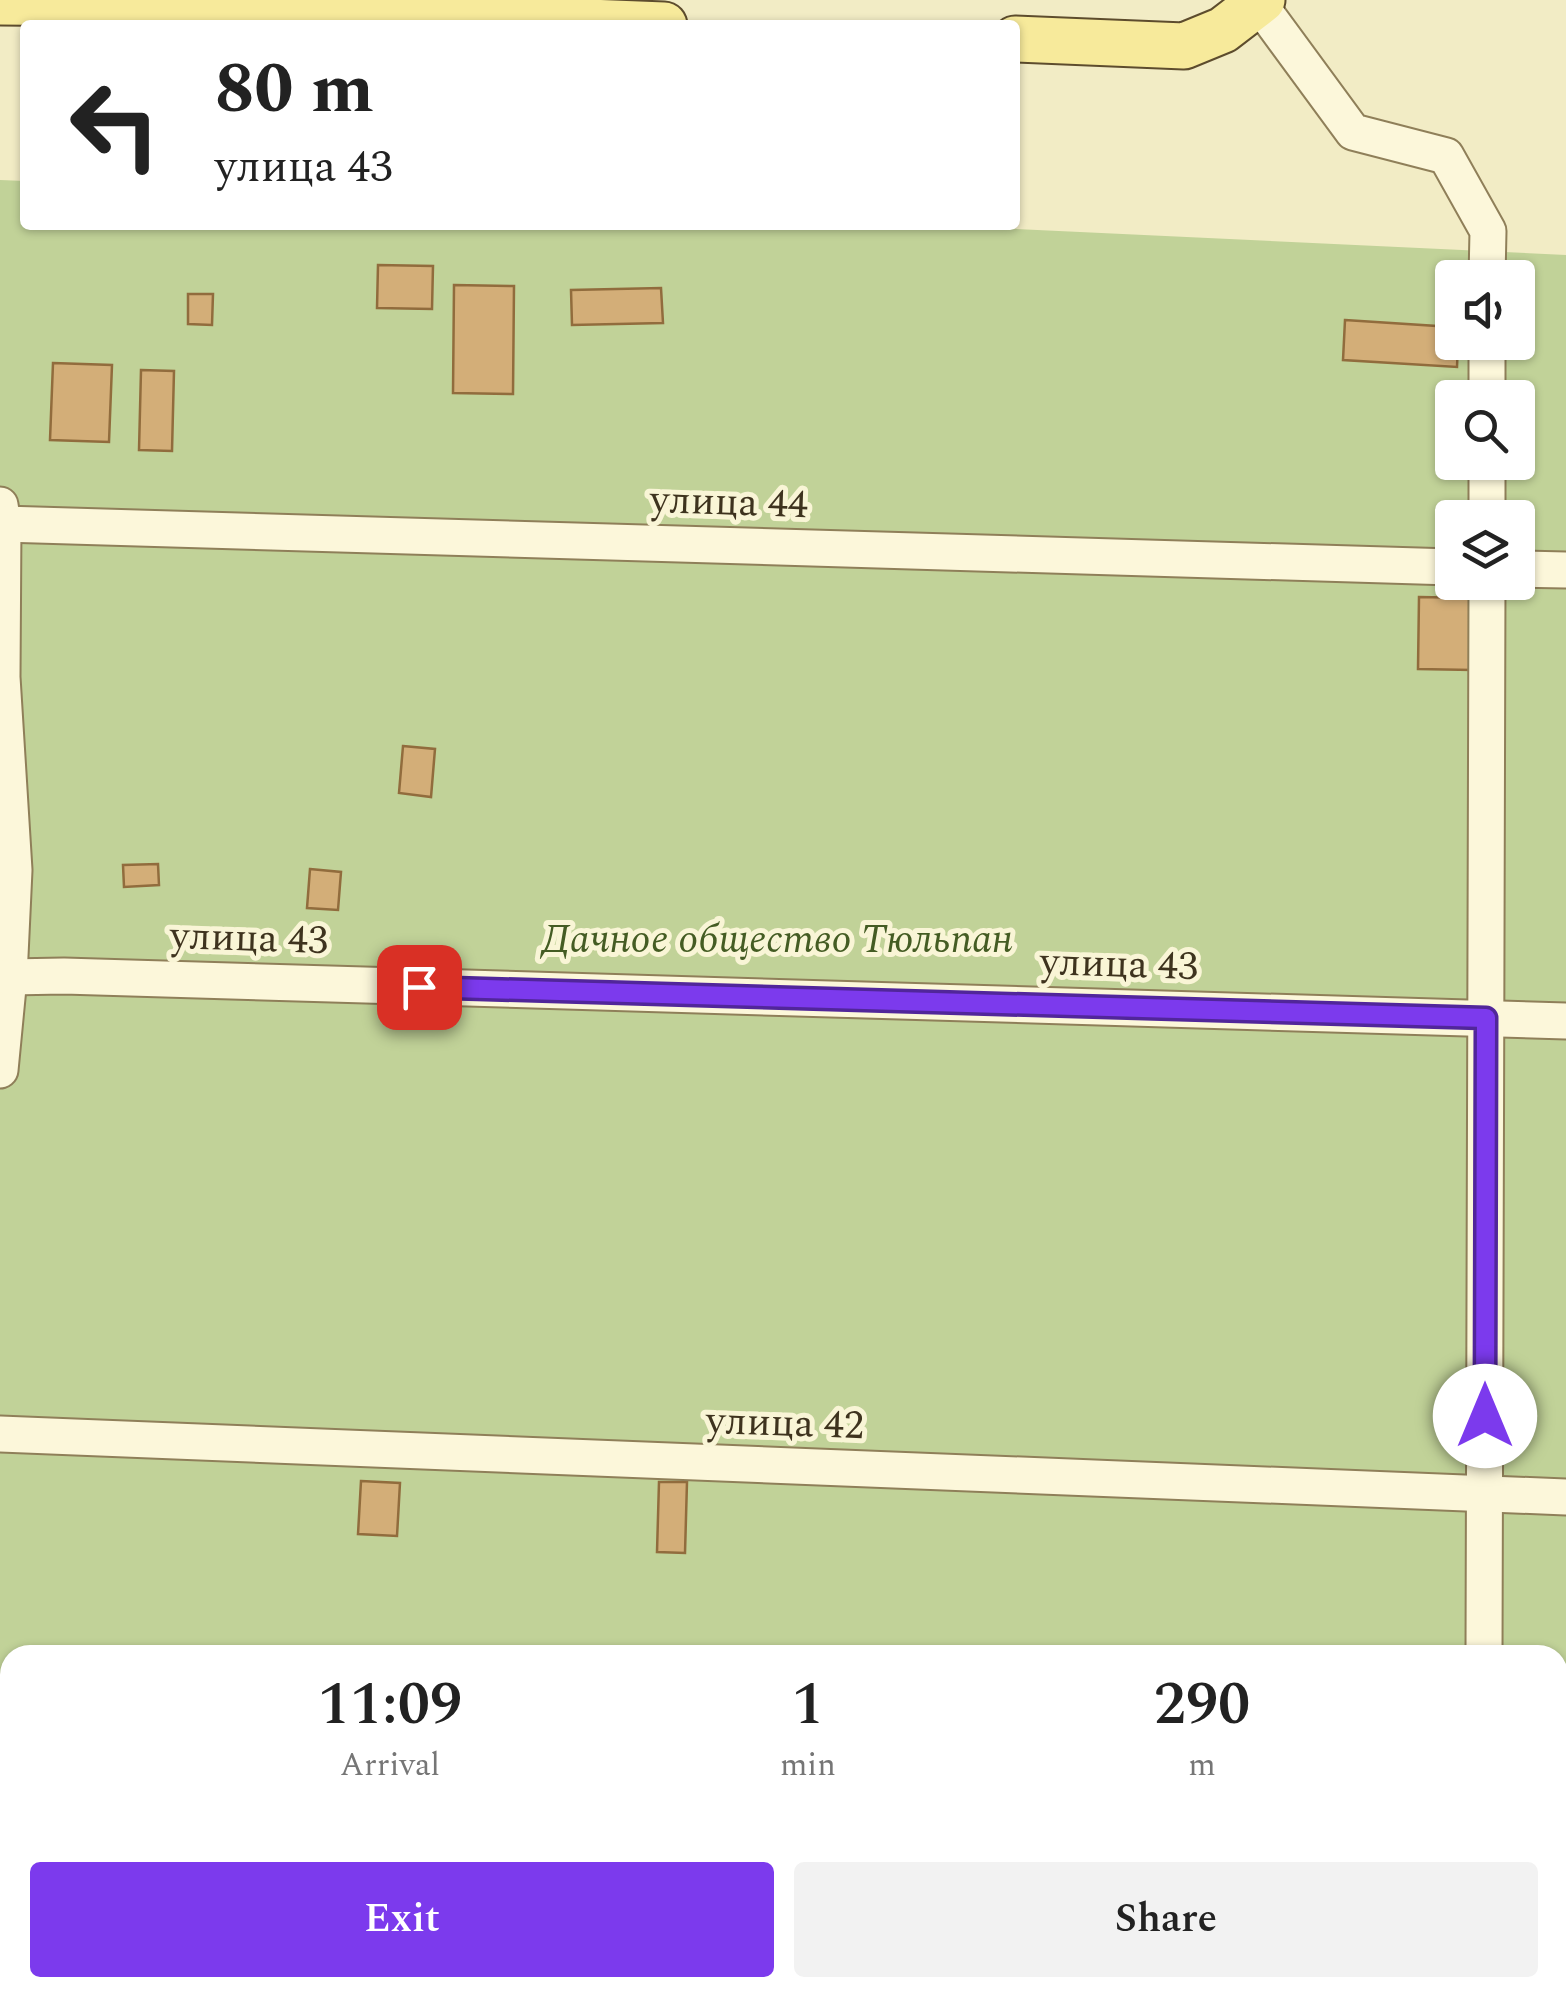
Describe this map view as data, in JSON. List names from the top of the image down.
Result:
{
  "streets": {
    "street": ["улица 44", "улица 43", "улица 42"]
  },
  "parks": ["Дачное общество Тюльпан"],
  "page": {
    "turn": ["80 m", "улица 43"],
    "eta": [
      "11:09",
      "Arrival",
      "1",
      "min",
      "290",
      "m"
    ],
    "buttons": ["Exit", "Share"]
  }
}
